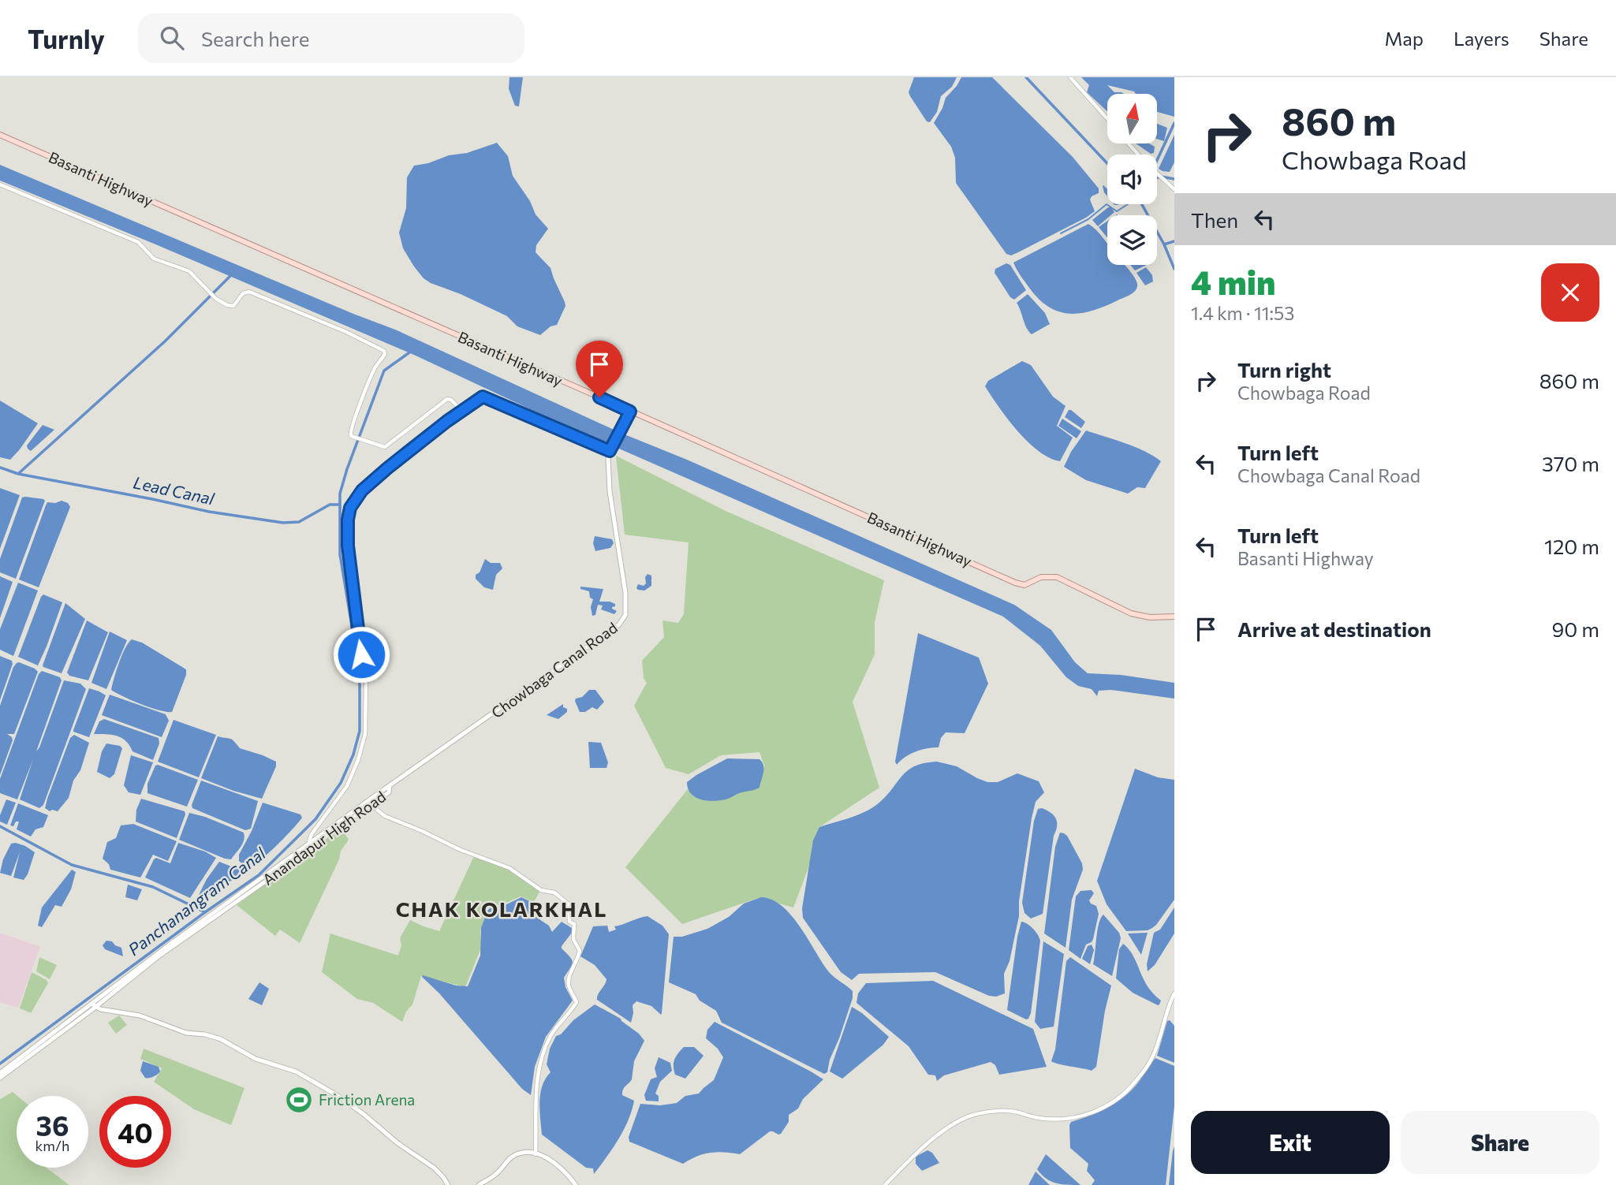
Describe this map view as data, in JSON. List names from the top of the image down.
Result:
{
  "streets": {
    "main road": ["Basanti Highway", "Chowbaga Canal Road", "Anandapur High Road"]
  },
  "crossings": [
    ["Basanti Highway", "Chowbaga Canal Road"],
    ["Chowbaga Canal Road", "Anandapur High Road"]
  ],
  "districts": ["CHAK KOLARKHAL"],
  "water": ["Lead Canal", "Panchanangram Canal"],
  "places": {
    "sports": ["Friction Arena"]
  },
  "north": "top",
  "page": {
    "header": "Turnly",
    "search": "Search here",
    "nav": ["Map", "Layers", "Share"],
    "turn": ["860 m", "Chowbaga Road"],
    "then": "Then",
    "heading": ["4 min", "1.4 km · 11:53"],
    "list": [
      {
        "name": "Turn right",
        "note": "Chowbaga Road",
        "value": "860 m"
      },
      {
        "name": "Turn left",
        "note": "Chowbaga Canal Road",
        "value": "370 m"
      },
      {
        "name": "Turn left",
        "note": "Basanti Highway",
        "value": "120 m"
      },
      {
        "name": "Arrive at destination",
        "value": "90 m"
      }
    ],
    "speed": "36 km/h",
    "limit": "40",
    "buttons": ["Exit", "Share"]
  }
}
